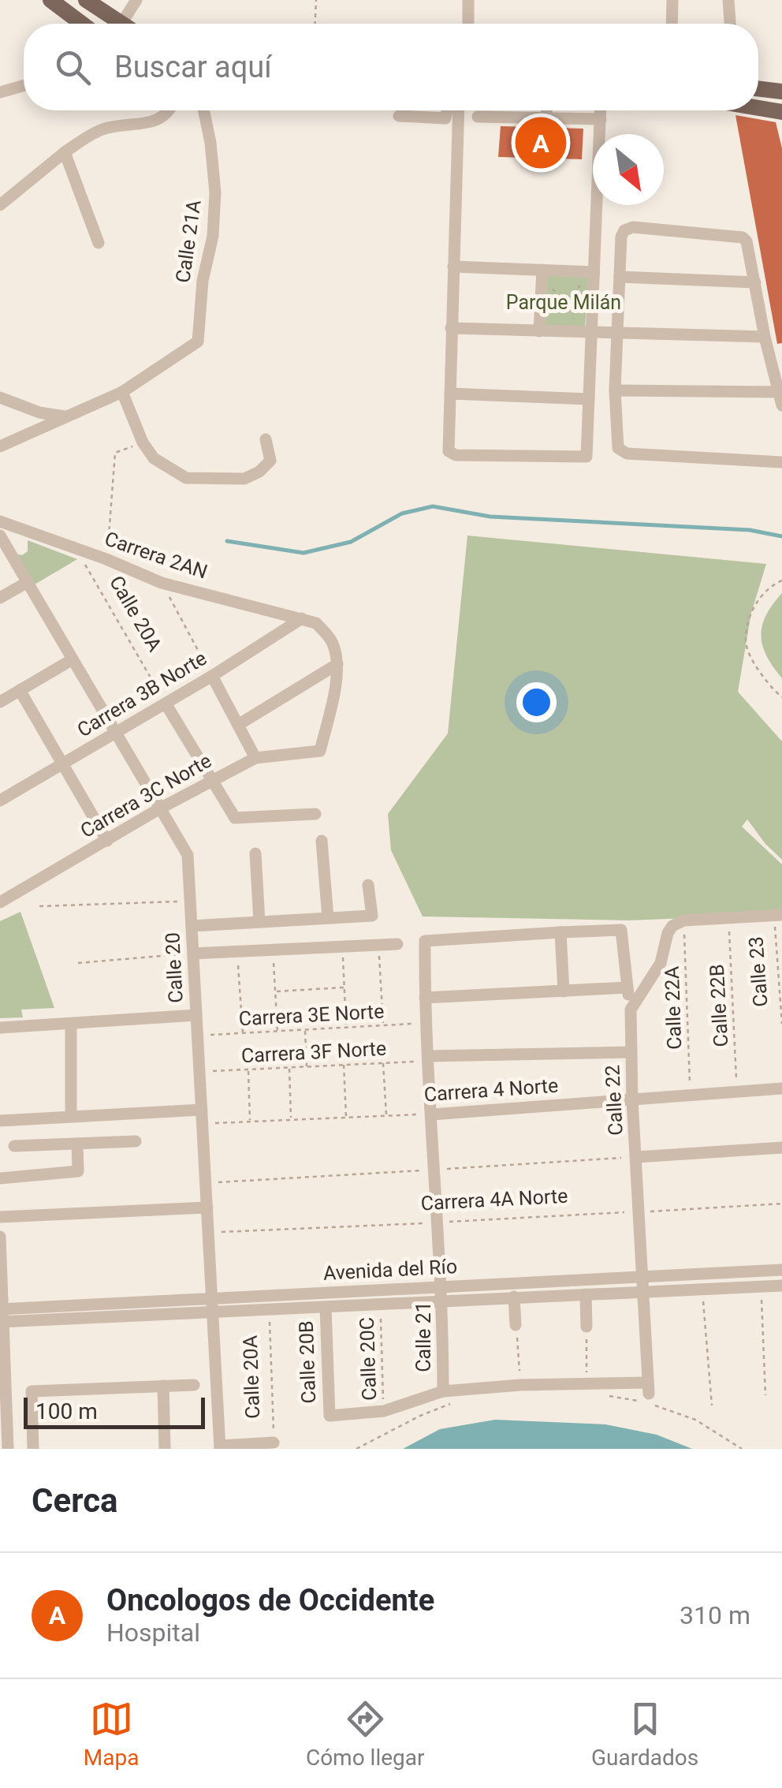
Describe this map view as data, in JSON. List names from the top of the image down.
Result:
{
  "streets": {
    "street": [
      "Calle 21A",
      "Carrera 2AN",
      "Carrera 3B Norte",
      "Carrera 3C Norte",
      "Calle 20",
      "Carrera 4 Norte",
      "Calle 22",
      "Avenida del Río",
      "Calle 21",
      "Calle 20B"
    ],
    "path": [
      "Calle 20A",
      "Calle 23",
      "Calle 22B",
      "Calle 22A",
      "Carrera 3E Norte",
      "Carrera 3F Norte",
      "Carrera 4A Norte",
      "Calle 20C"
    ]
  },
  "crossings": [
    ["Carrera 2AN", "Calle 20A"],
    ["Carrera 2AN", "Carrera 3B Norte"],
    ["Calle 20A", "Carrera 3B Norte"],
    ["Calle 20A", "Avenida del Río"],
    ["Carrera 3B Norte", "Calle 20"],
    ["Carrera 3C Norte", "Calle 20"],
    ["Calle 20", "Carrera 3E Norte"],
    ["Calle 20", "Carrera 3F Norte"],
    ["Calle 20", "Carrera 4 Norte"],
    ["Calle 20", "Carrera 4A Norte"],
    ["Calle 20", "Avenida del Río"],
    ["Calle 22B", "Carrera 4 Norte"],
    ["Calle 22A", "Carrera 4 Norte"],
    ["Carrera 3E Norte", "Calle 21"],
    ["Carrera 3F Norte", "Calle 21"],
    ["Carrera 4 Norte", "Calle 22"],
    ["Carrera 4 Norte", "Calle 21"],
    ["Calle 22", "Carrera 4A Norte"],
    ["Calle 22", "Avenida del Río"],
    ["Calle 22", "Calle 21"],
    ["Carrera 4A Norte", "Calle 21"],
    ["Avenida del Río", "Calle 21"],
    ["Avenida del Río", "Calle 20C"],
    ["Avenida del Río", "Calle 20B"],
    ["Calle 20C", "Calle 20B"]
  ],
  "parks": ["Parque Milán"],
  "scale_bar": "100 m",
  "north": "bottom right",
  "page": {
    "search": "Buscar aquí",
    "pins": "A",
    "scale": "100 m",
    "heading": "Cerca",
    "list": [
      {
        "mark": "A",
        "name": "Oncologos de Occidente",
        "note": "Hospital",
        "value": "310 m"
      }
    ],
    "nav": ["Mapa", "Cómo llegar", "Guardados"]
  }
}
